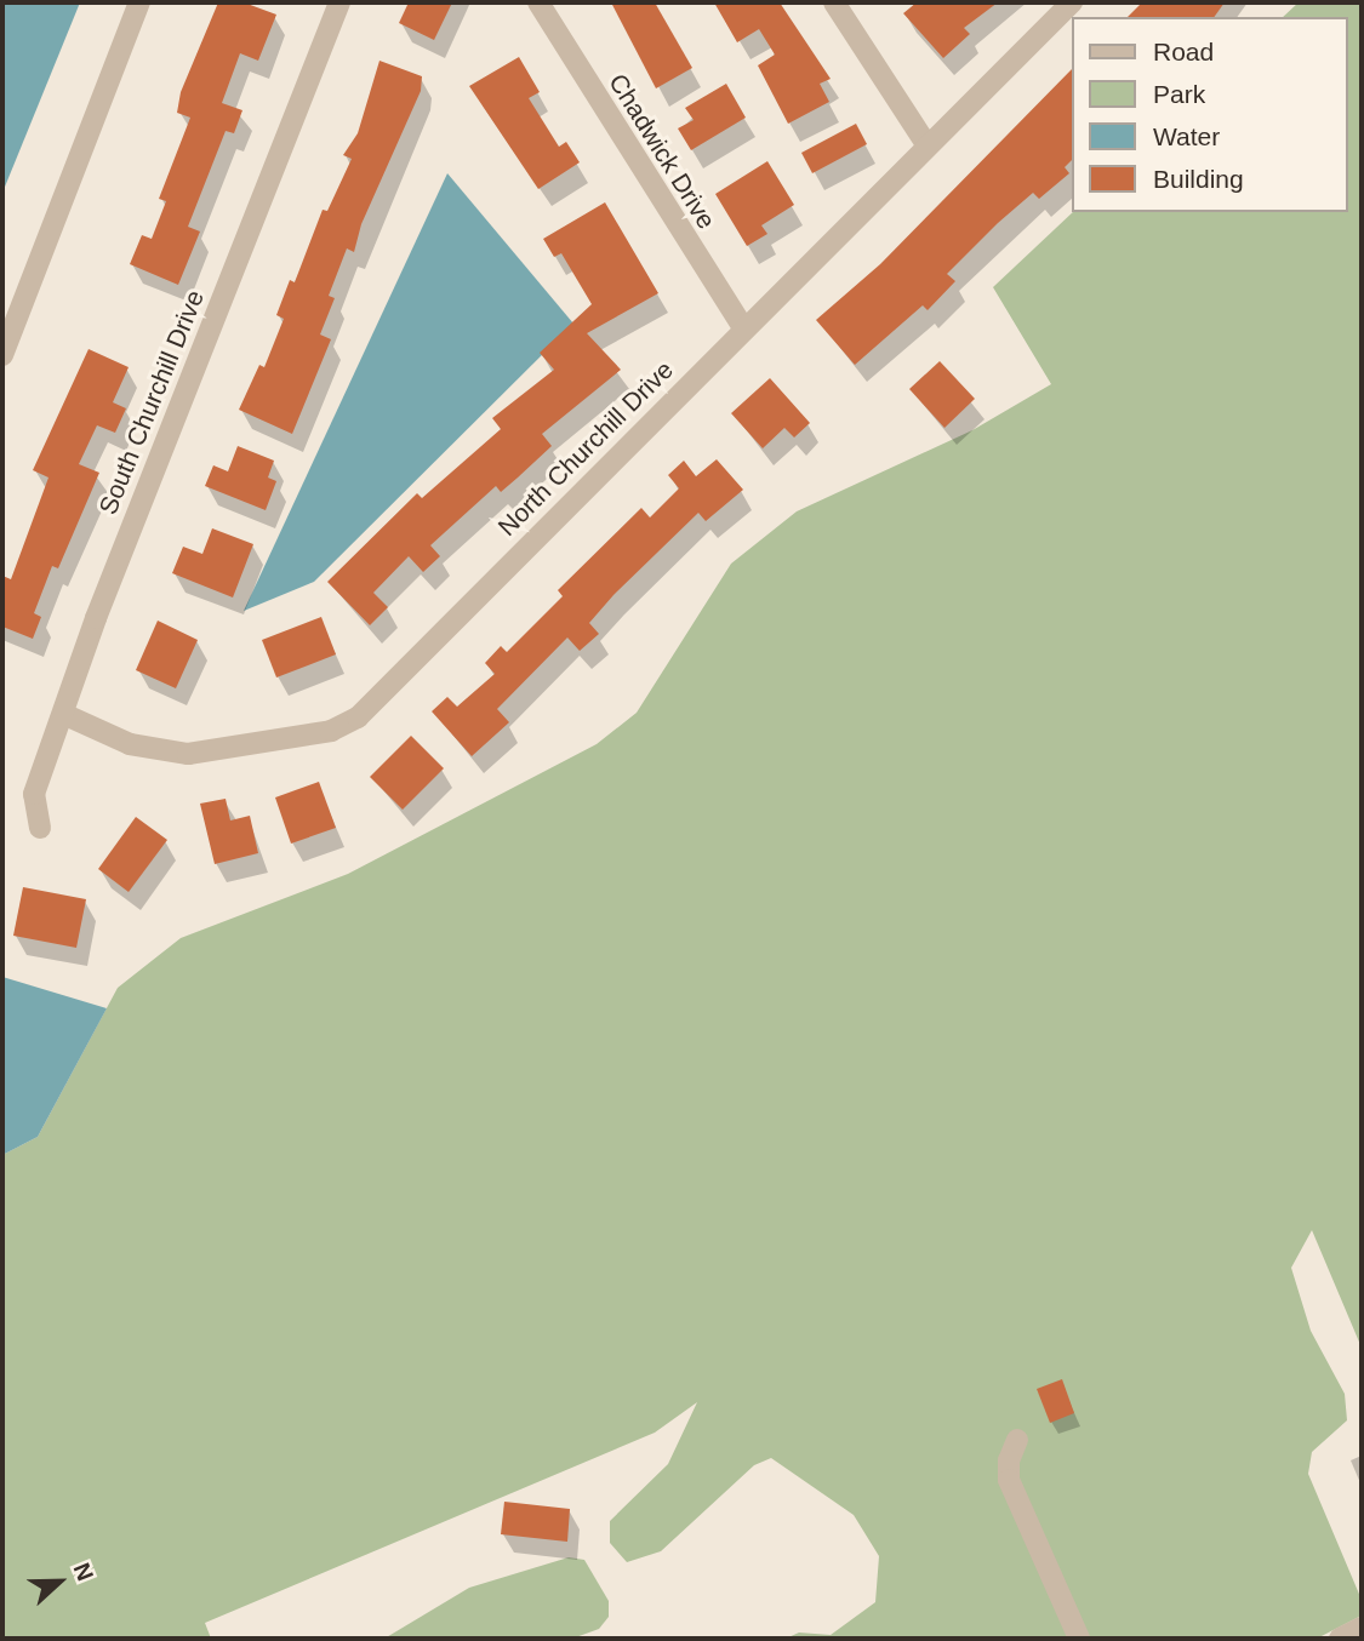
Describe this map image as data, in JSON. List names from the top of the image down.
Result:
{
  "streets": {
    "street": ["Chadwick Drive", "South Churchill Drive", "North Churchill Drive"]
  },
  "crossings": [
    ["Chadwick Drive", "North Churchill Drive"],
    ["South Churchill Drive", "North Churchill Drive"]
  ],
  "legend": [
    "Road",
    "Park",
    "Water",
    "Building"
  ],
  "north": "right"
}
